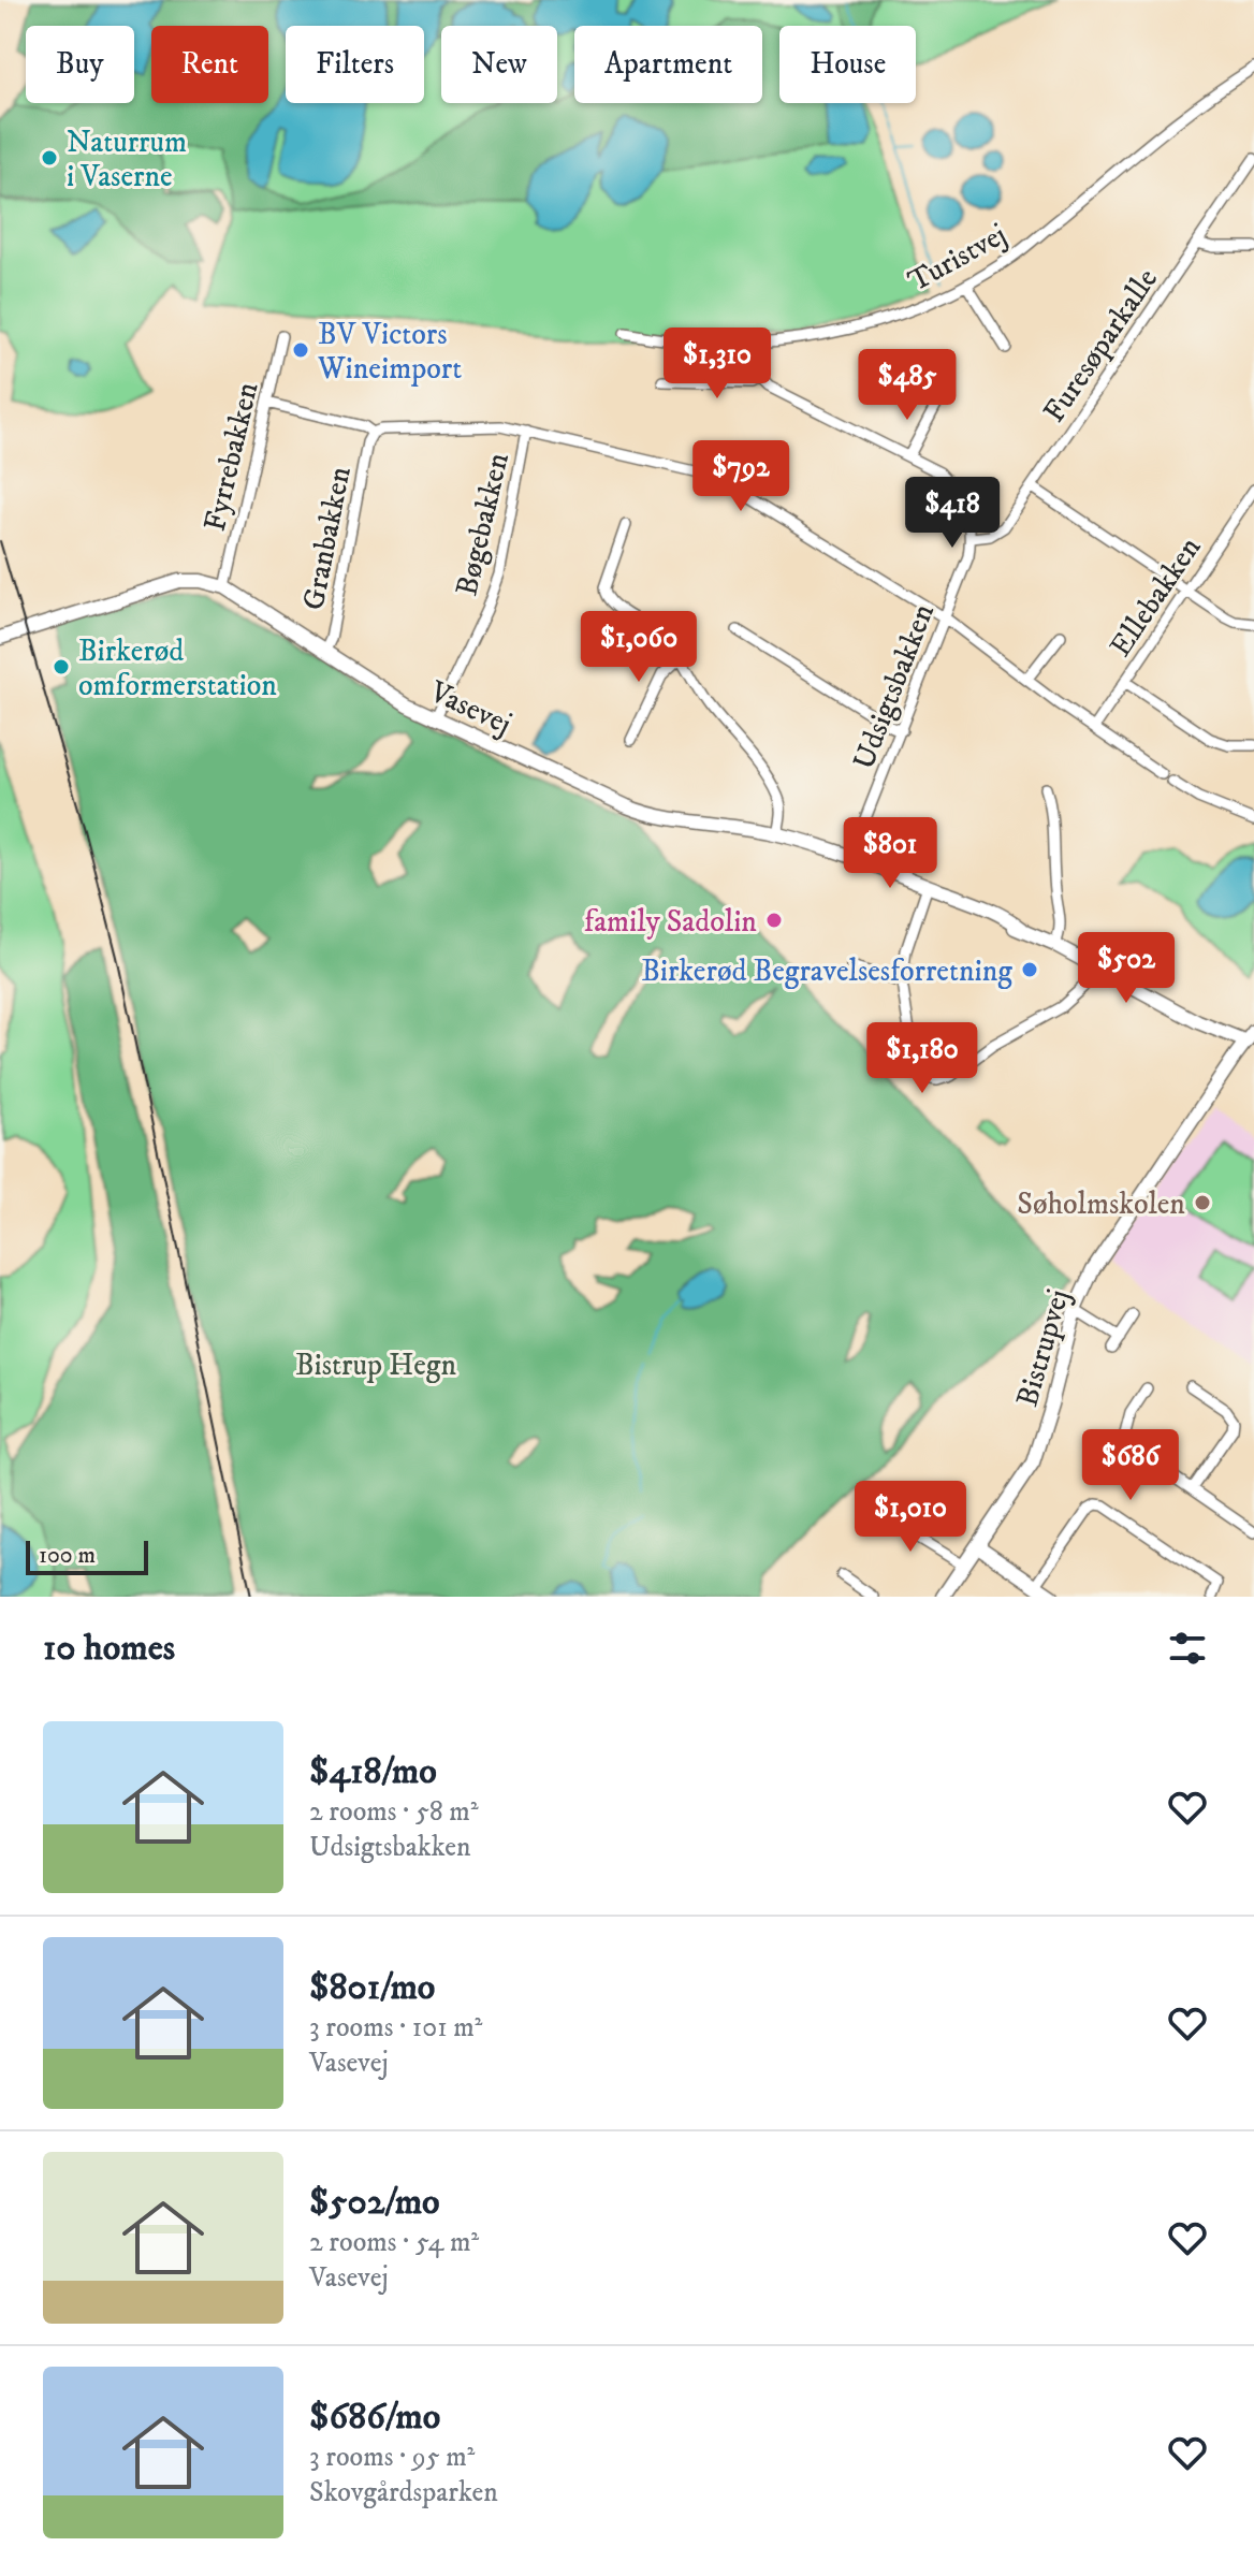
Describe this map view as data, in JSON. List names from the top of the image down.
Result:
{
  "streets": {
    "street": [
      "Turistvej",
      "Furesøparkalle",
      "Fyrrebakken",
      "Bøgebakken",
      "Granbakken",
      "Ellebakken",
      "Udsigtsbakken",
      "Vasevej",
      "Bistrupvej"
    ]
  },
  "crossings": [
    ["Furesøparkalle", "Udsigtsbakken"],
    ["Fyrrebakken", "Vasevej"],
    ["Bøgebakken", "Vasevej"],
    ["Granbakken", "Vasevej"],
    ["Udsigtsbakken", "Vasevej"],
    ["Vasevej", "Bistrupvej"]
  ],
  "parks": ["Bistrup Hegn"],
  "places": [
    "Naturrum i Vaserne",
    "BV Victors Wineimport",
    "Birkerød omformerstation",
    "family Sadolin",
    "Birkerød Begravelsesforretning",
    "Søholmskolen"
  ],
  "scale_bar": "100 m",
  "page": {
    "chip": [
      "Buy",
      "Rent",
      "Filters",
      "New",
      "Apartment",
      "House"
    ],
    "price": [
      "$1,310",
      "$485",
      "$792",
      "$418",
      "$1,060",
      "$801",
      "$502",
      "$1,180",
      "$686",
      "$1,010"
    ],
    "scale": "100 m",
    "heading": "10 homes",
    "list": [
      {
        "name": "$418/mo",
        "note": "2 rooms · 58 m² · Udsigtsbakken"
      },
      {
        "name": "$801/mo",
        "note": "3 rooms · 101 m² · Vasevej"
      },
      {
        "name": "$502/mo",
        "note": "2 rooms · 54 m² · Vasevej"
      },
      {
        "name": "$686/mo",
        "note": "3 rooms · 95 m² · Skovgårdsparken"
      }
    ]
  }
}
